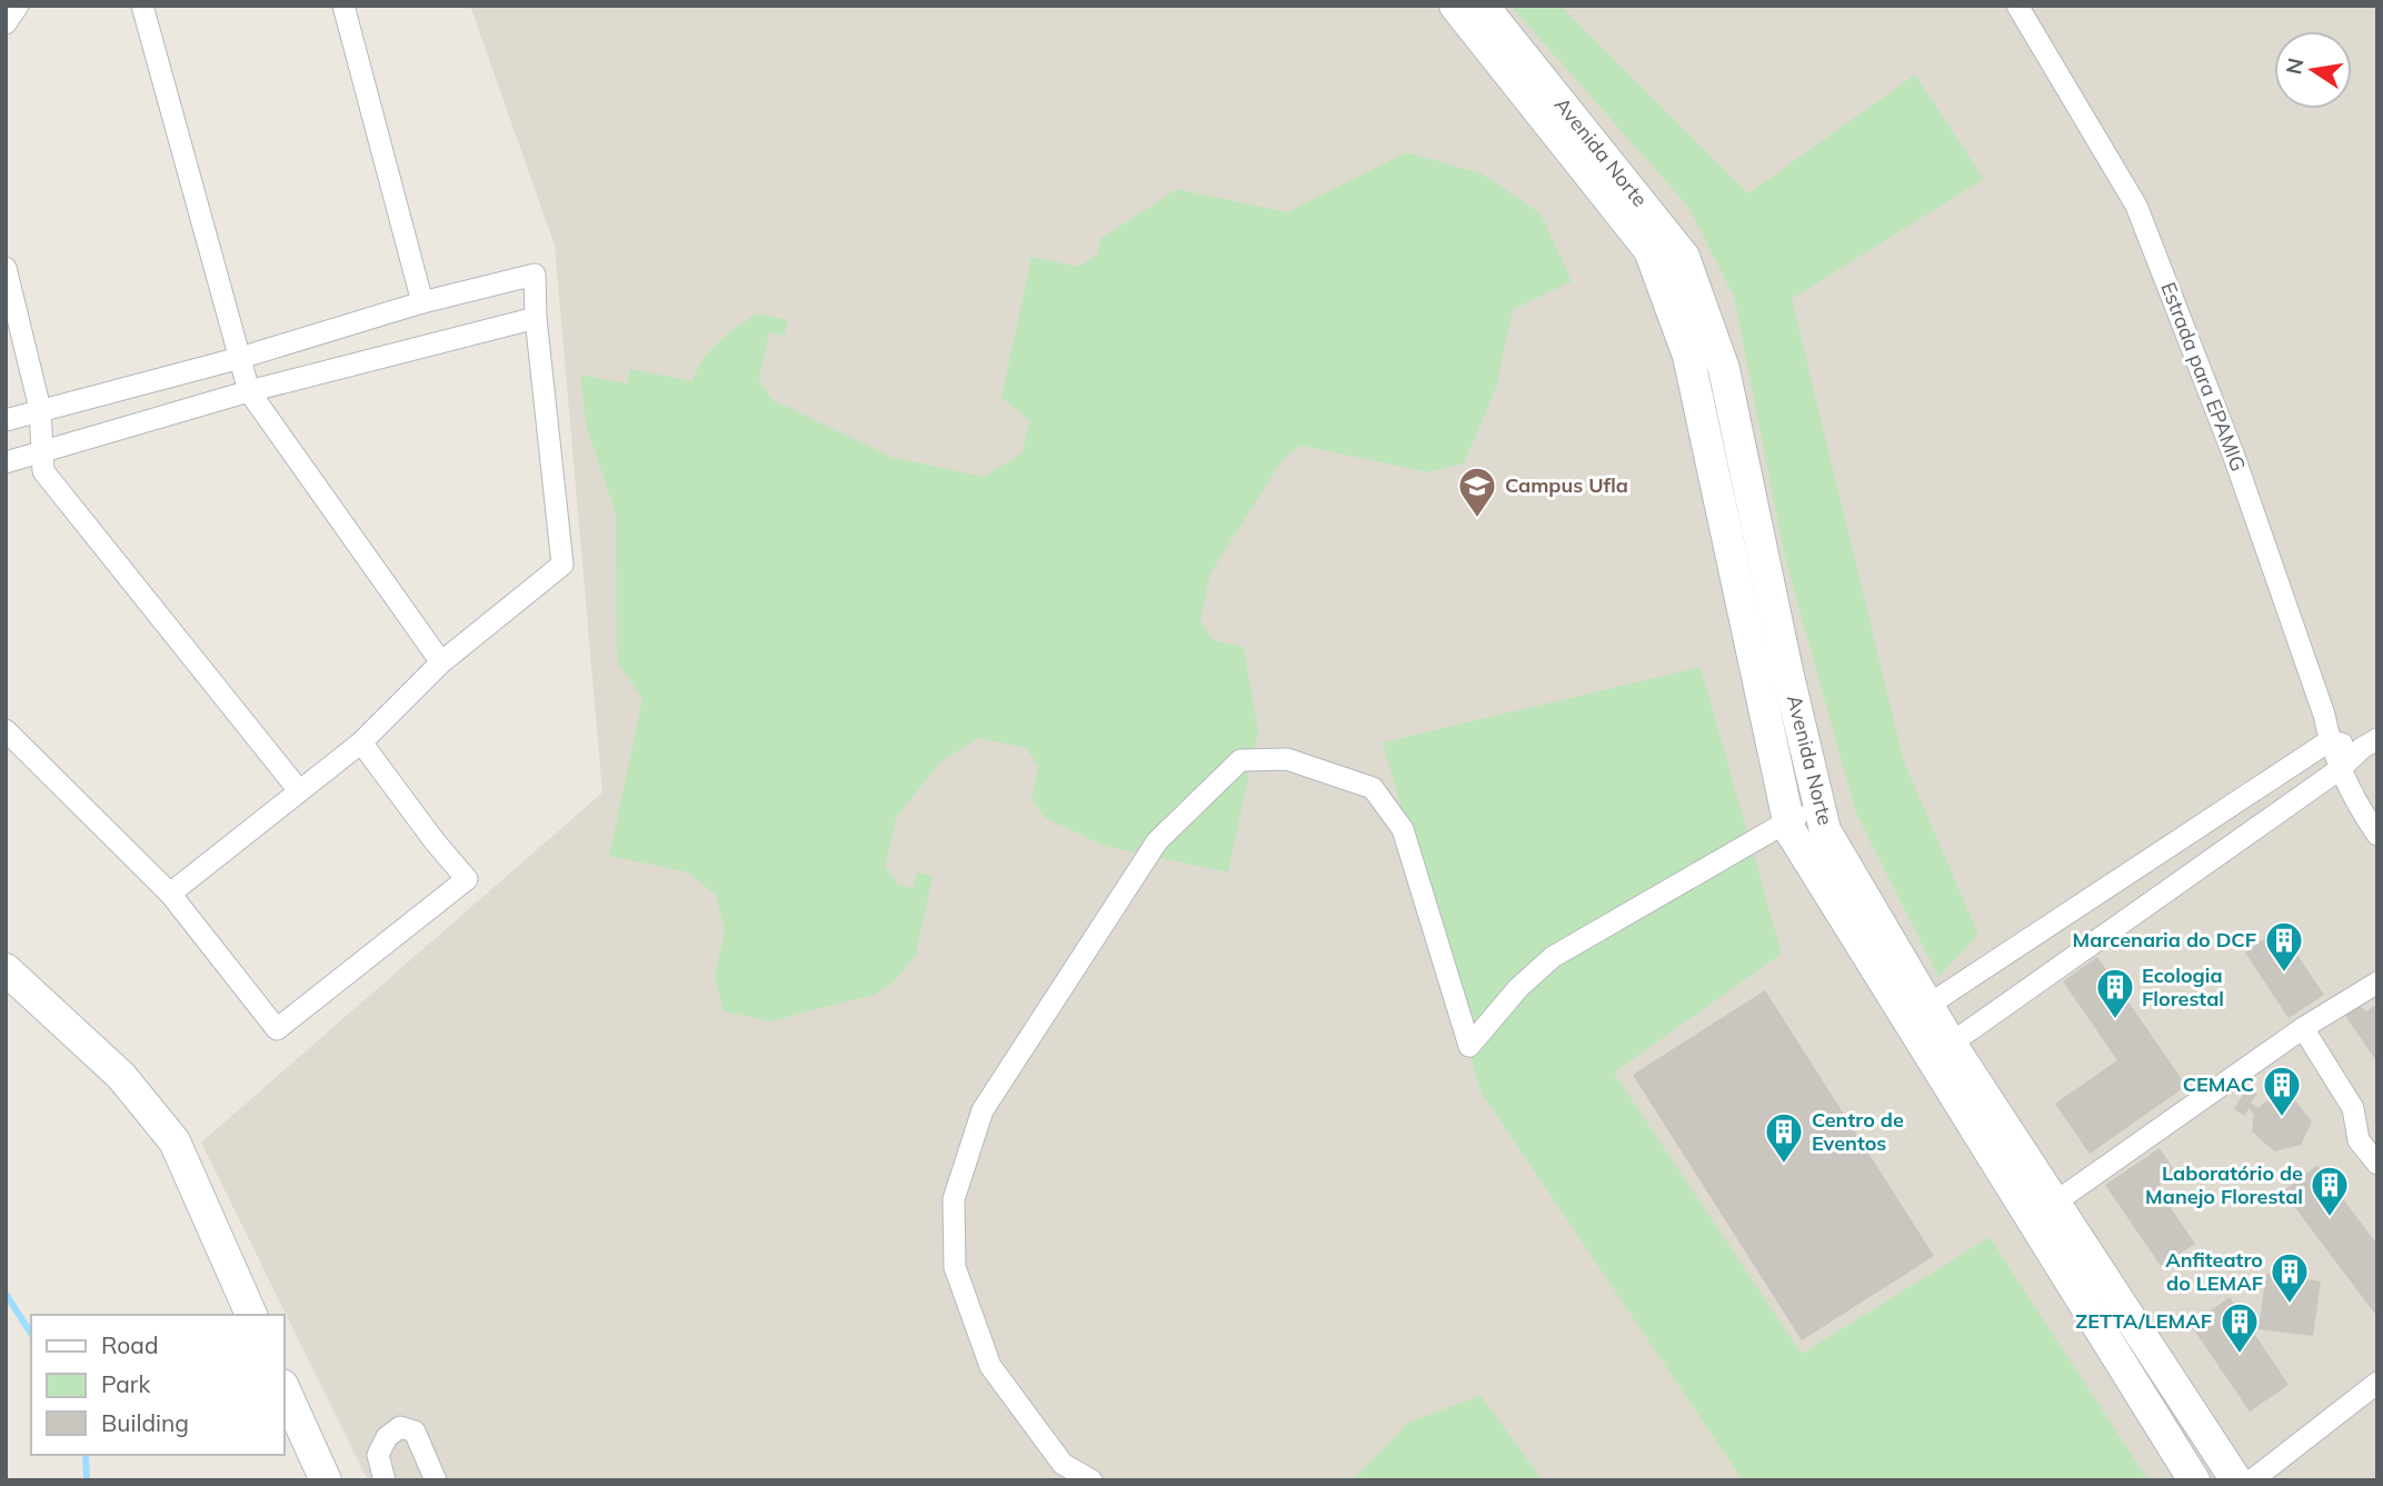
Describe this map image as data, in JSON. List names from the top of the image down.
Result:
{
  "streets": {
    "street": ["Avenida Norte", "Estrada para EPAMIG"]
  },
  "places": {
    "school or university": ["Campus Ufla"],
    "building": [
      "Marcenaria do DCF",
      "Ecologia Florestal",
      "CEMAC",
      "Centro de Eventos",
      "Laboratório de Manejo Florestal",
      "Anfiteatro do LEMAF",
      "ZETTA/LEMAF"
    ]
  },
  "legend": ["Road", "Park", "Building"],
  "north": "left"
}
